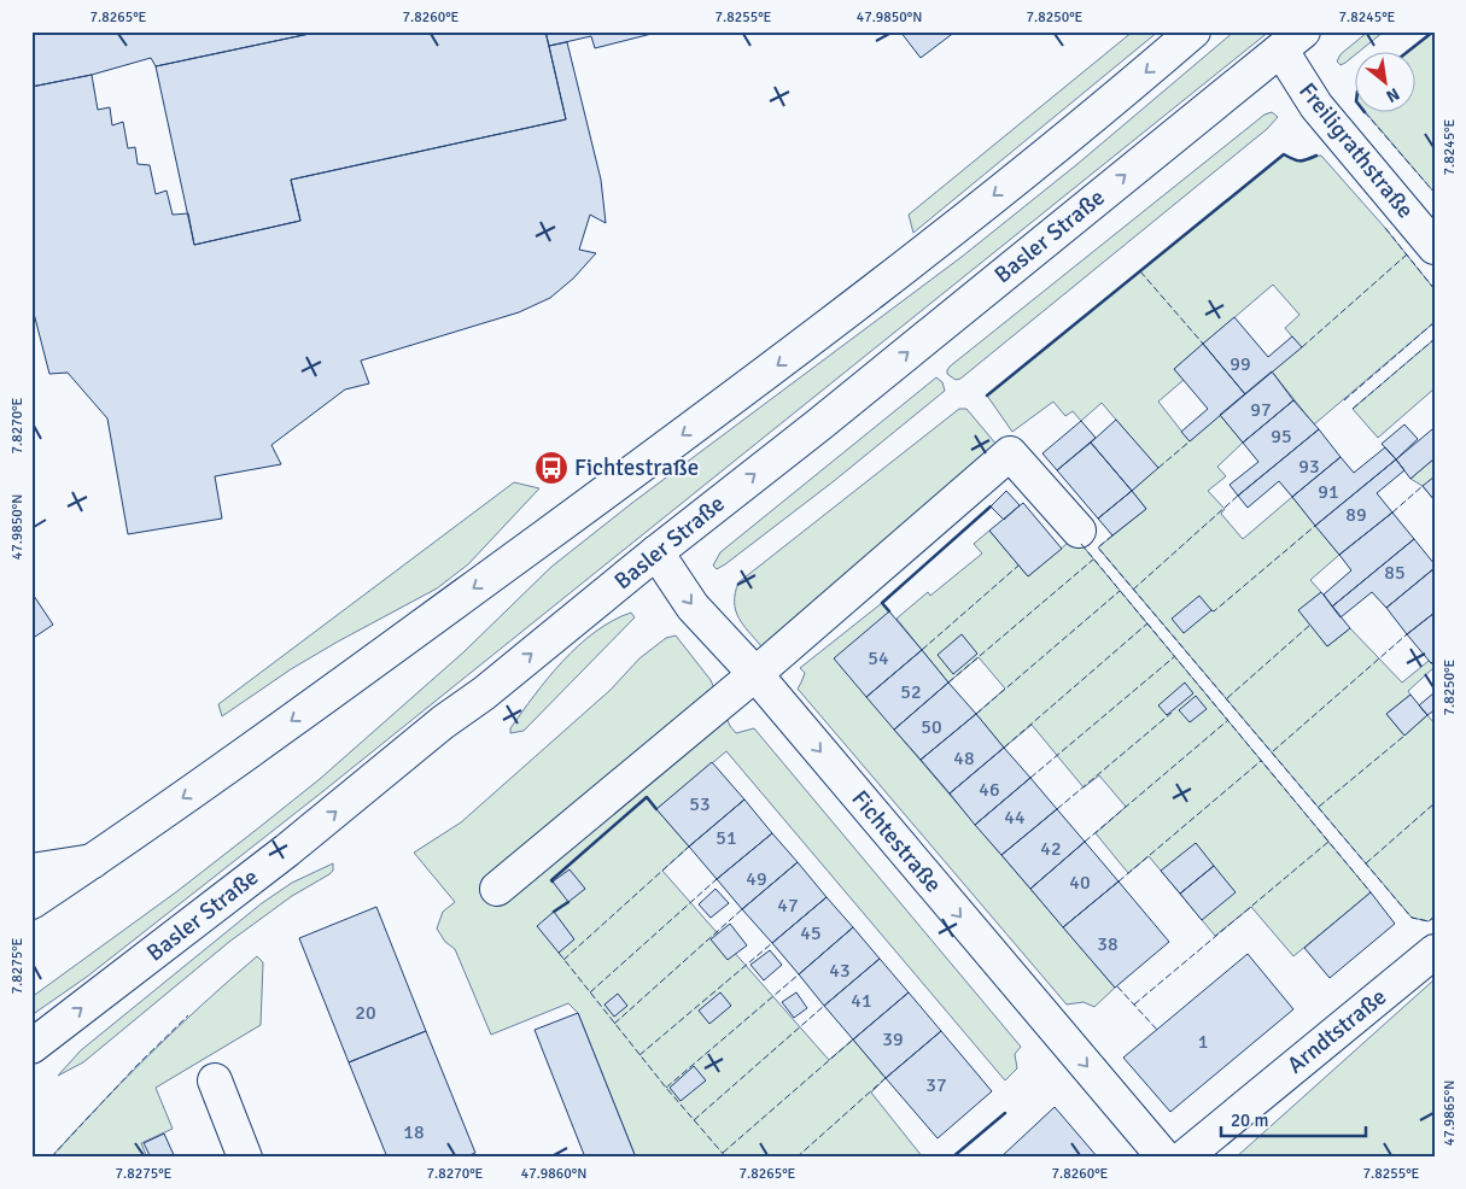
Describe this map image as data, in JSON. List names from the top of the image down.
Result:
{
  "streets": {
    "main road": [
      "Freiligrathstraße",
      "Basler Straße",
      "Fichtestraße",
      "Arndtstraße"
    ]
  },
  "crossings": [
    ["Freiligrathstraße", "Basler Straße"],
    ["Basler Straße", "Fichtestraße"]
  ],
  "one_way": ["Fichtestraße"],
  "places": {
    "bus stop": ["Fichtestraße"]
  },
  "house_numbers": [
    "99",
    "97",
    "95",
    "93",
    "91",
    "89",
    "85",
    "54",
    "52",
    "50",
    "48",
    "46",
    "53",
    "44",
    "51",
    "42",
    "49",
    "40",
    "47",
    "45",
    "38",
    "43",
    "41",
    "20",
    "39",
    "1",
    "37",
    "18"
  ],
  "scale_bar": "20 m",
  "north": "bottom right",
  "coordinates": [
    "7.8265°E",
    "7.8260°E",
    "7.8255°E",
    "47.9850°N",
    "7.8250°E",
    "7.8245°E",
    "7.8270°E",
    "7.8275°E",
    "47.9865°N",
    "47.9860°N"
  ]
}
